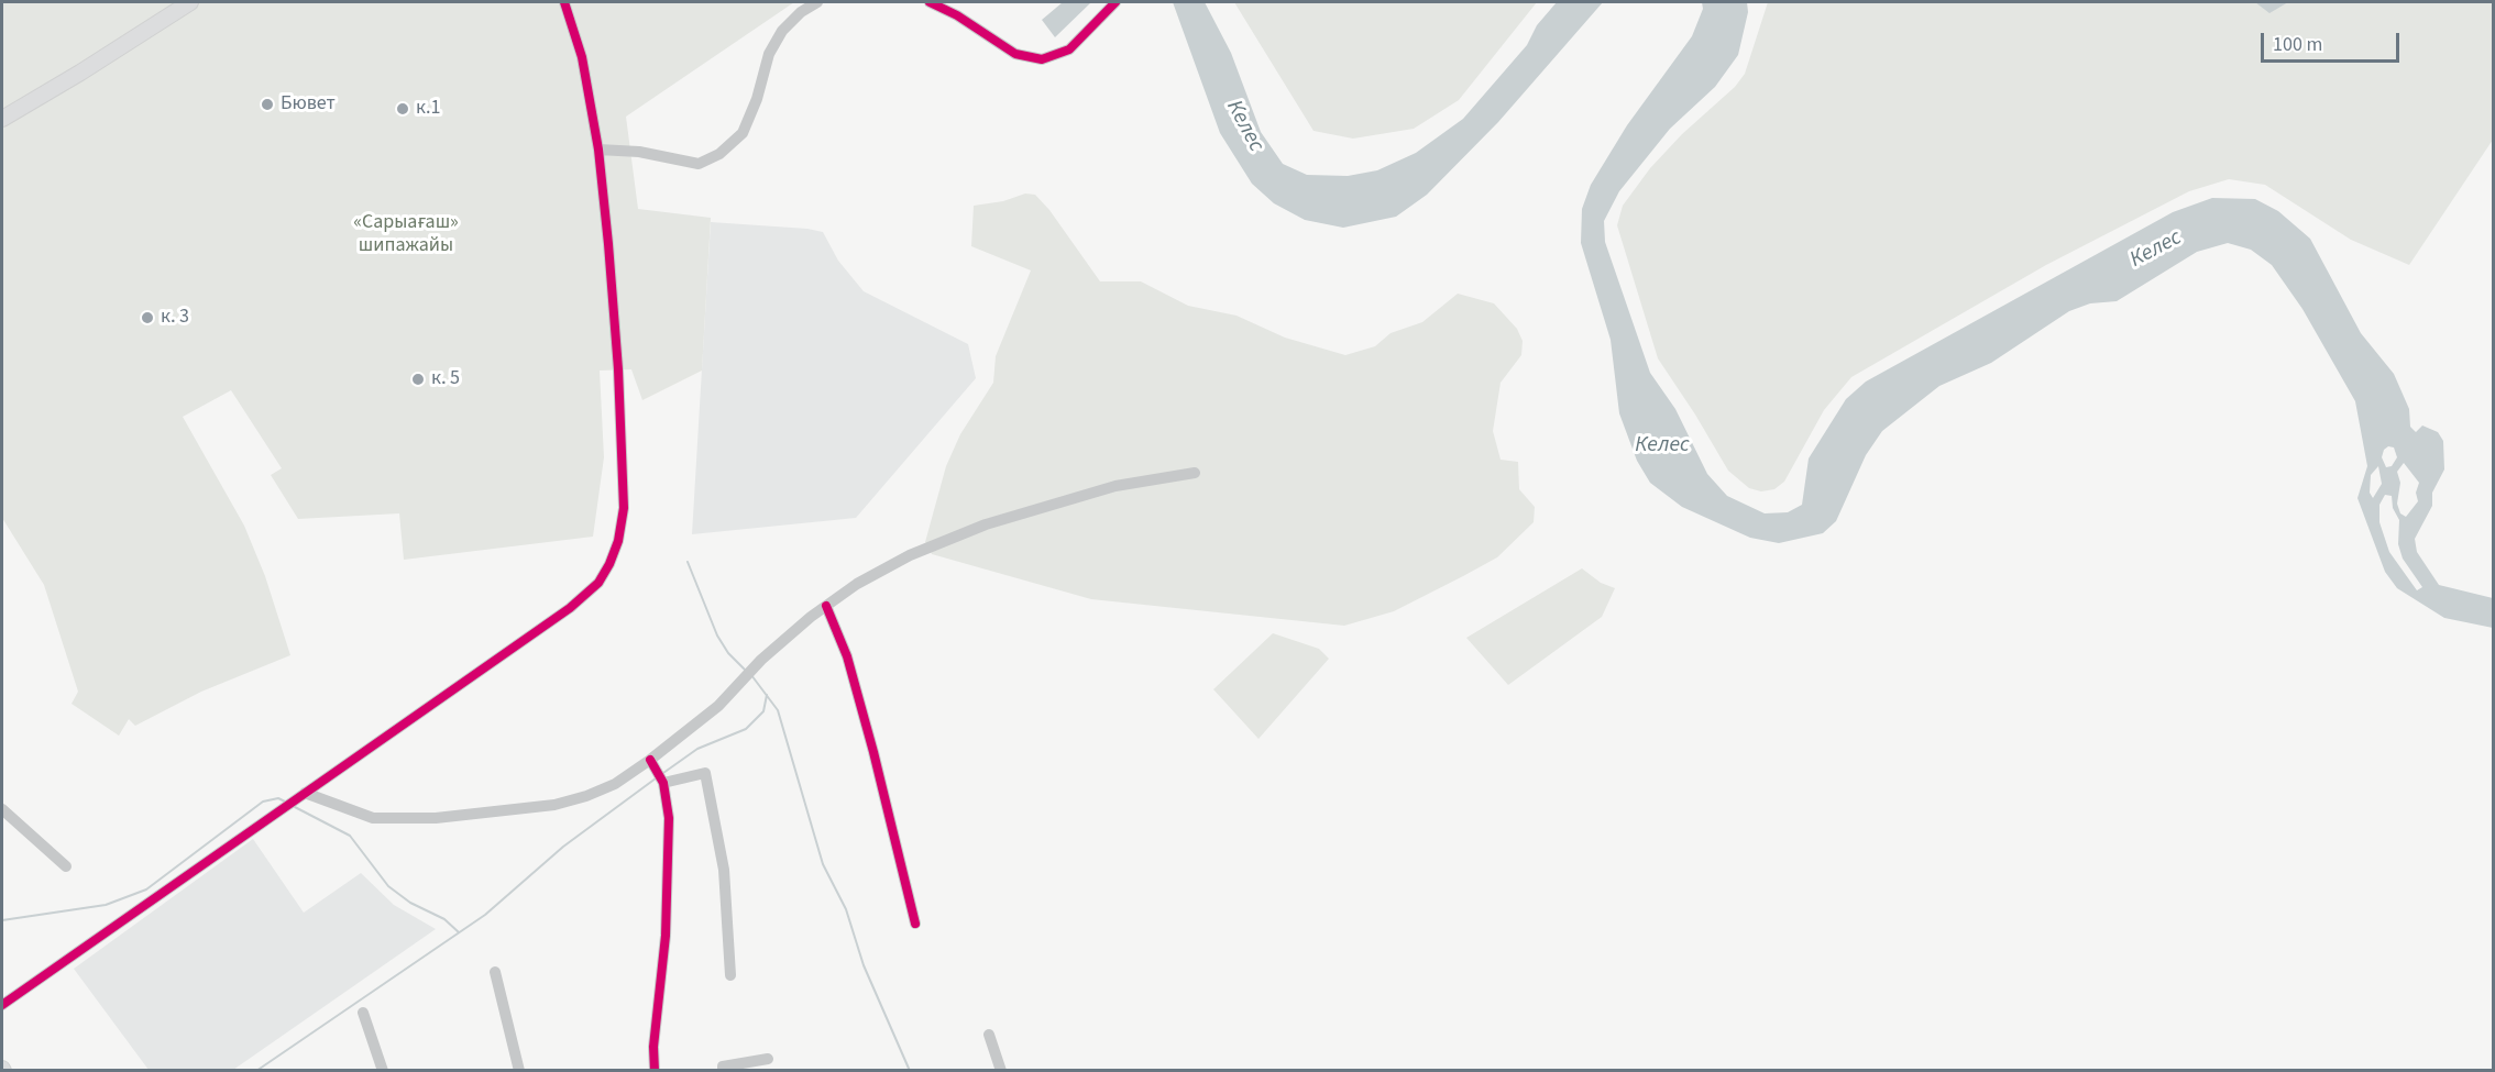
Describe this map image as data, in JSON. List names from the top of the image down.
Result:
{
  "water": ["Келес"],
  "parks": ["«Сарыағаш» шипажайы"],
  "places": [
    "Бювет",
    "к.1",
    "к. 3",
    "к. 5"
  ],
  "scale_bar": "100 m"
}
